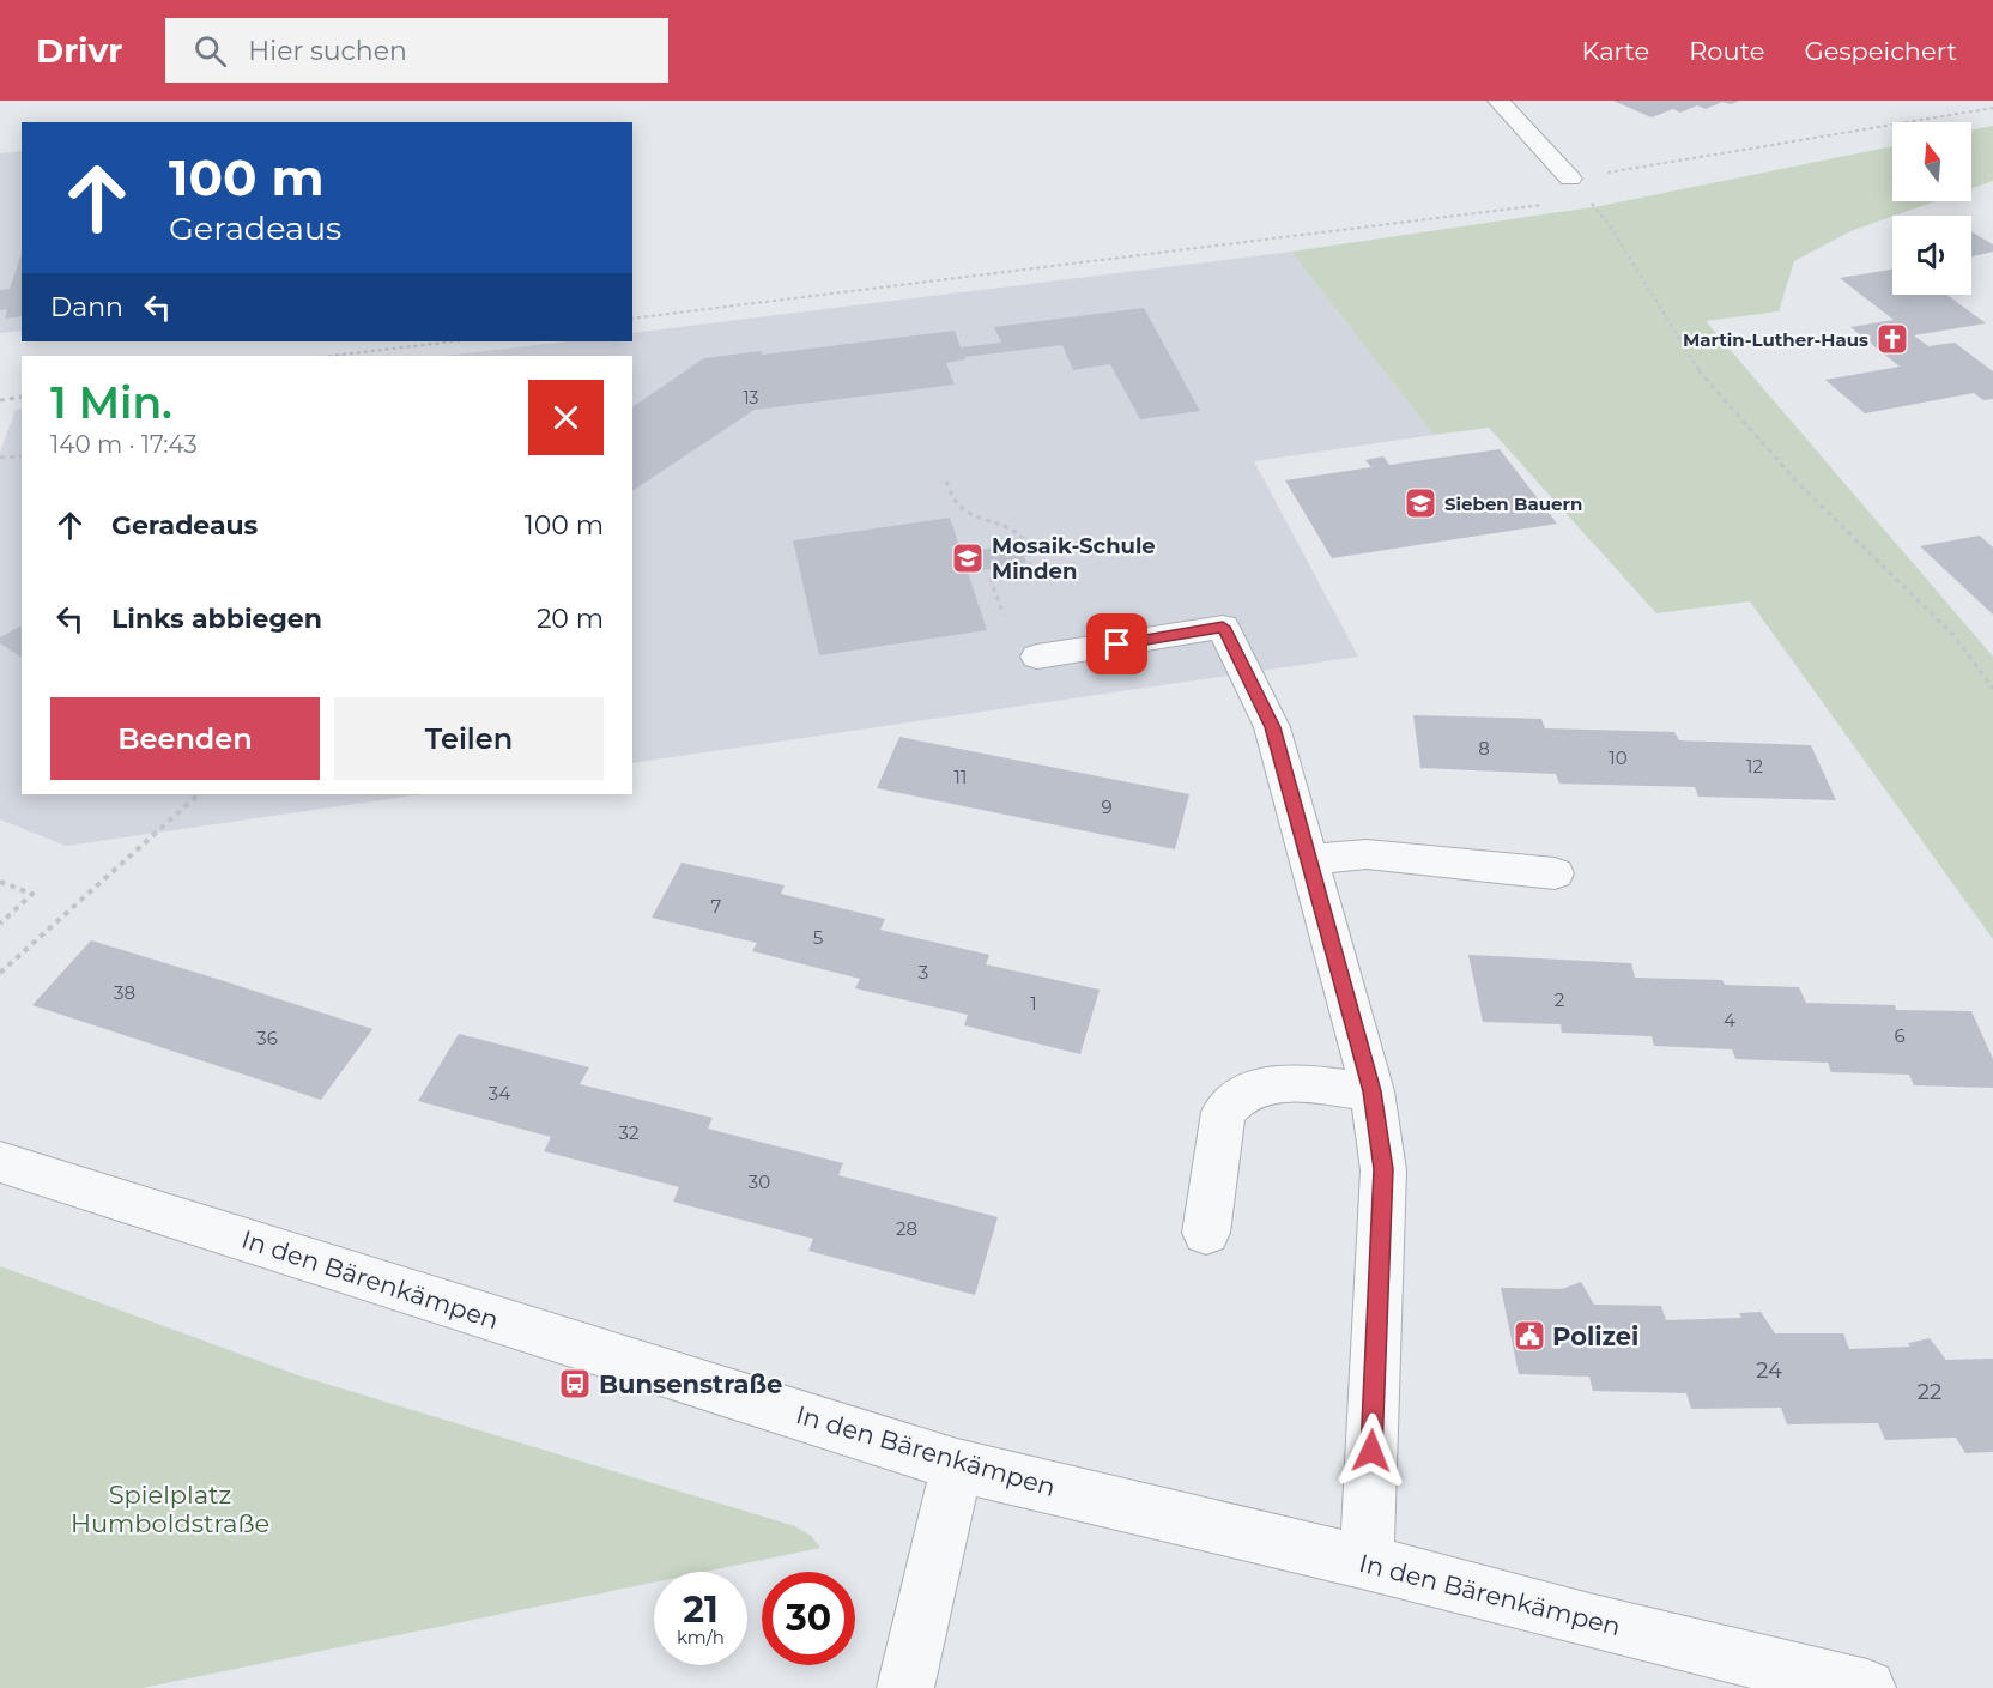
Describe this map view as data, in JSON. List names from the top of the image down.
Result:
{
  "streets": {
    "street": ["In den Bärenkämpen"]
  },
  "parks": ["Spielplatz Humboldstraße"],
  "places": {
    "church": ["Martin-Luther-Haus"],
    "school or university": ["Sieben Bauern", "Mosaik-Schule Minden"],
    "public building": ["Polizei"],
    "bus stop": ["Bunsenstraße"]
  },
  "house_numbers": [
    "13",
    "8",
    "10",
    "12",
    "11",
    "9",
    "7",
    "5",
    "3",
    "38",
    "2",
    "1",
    "4",
    "6",
    "36",
    "34",
    "32",
    "30",
    "28",
    "24",
    "22"
  ],
  "north": "top",
  "page": {
    "header": "Drivr",
    "search": "Hier suchen",
    "nav": ["Karte", "Route", "Gespeichert"],
    "turn": ["100 m", "Geradeaus"],
    "then": "Dann",
    "heading": ["1 Min.", "140 m · 17:43"],
    "list": [
      {
        "name": "Geradeaus",
        "value": "100 m"
      },
      {
        "name": "Links abbiegen",
        "value": "20 m"
      }
    ],
    "buttons": ["Beenden", "Teilen"],
    "speed": "21 km/h",
    "limit": "30"
  }
}
